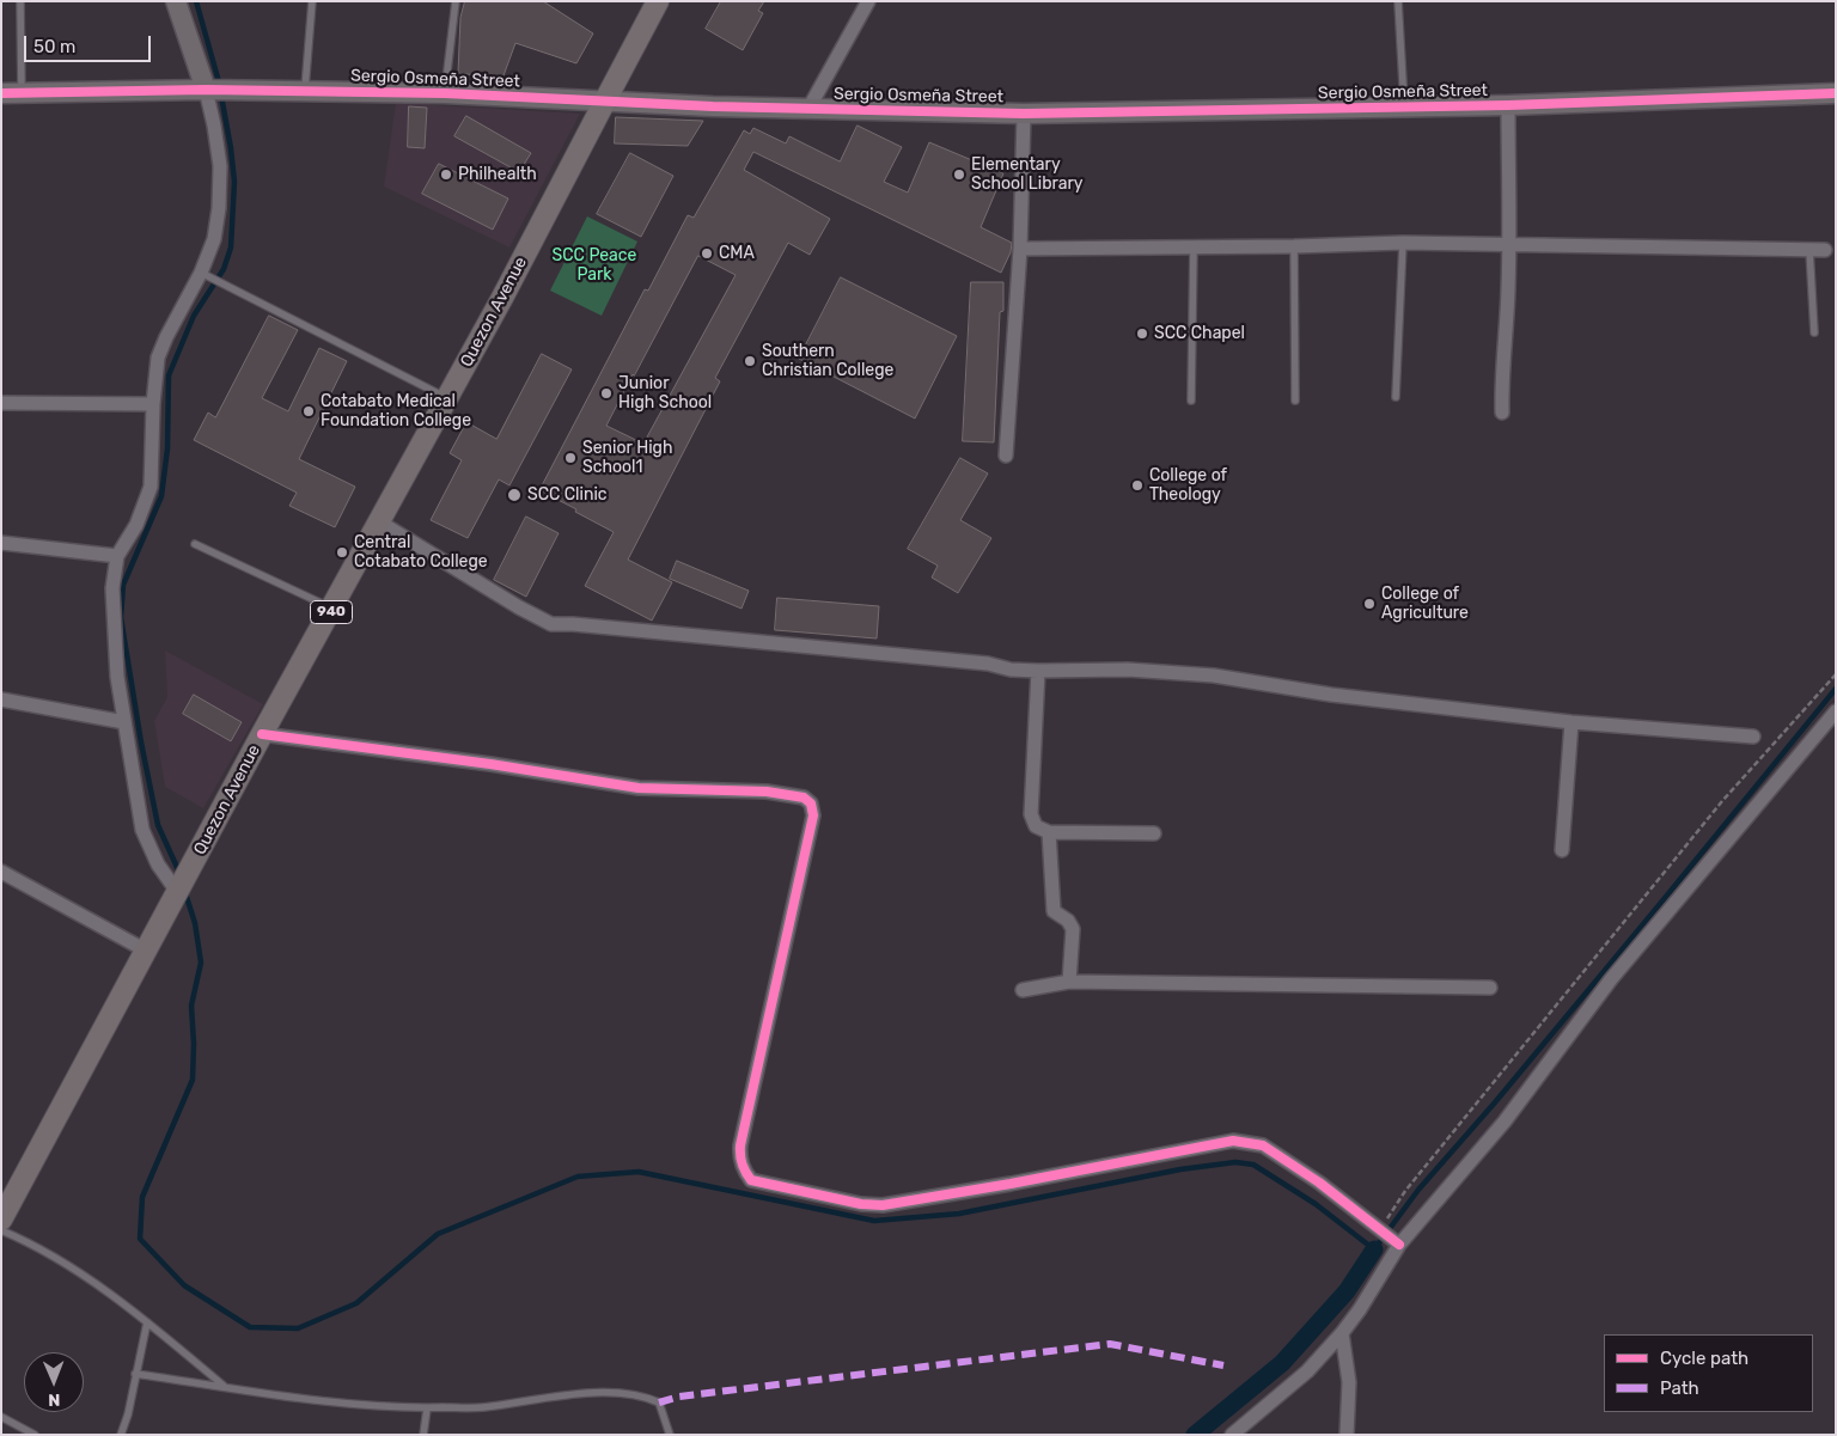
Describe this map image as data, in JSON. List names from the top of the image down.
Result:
{
  "streets": {
    "main road": ["Quezon Avenue", "940"],
    "street": ["Sergio Osmeña Street"]
  },
  "crossings": [
    ["Sergio Osmeña Street", "Quezon Avenue"]
  ],
  "parks": ["SCC Peace Park"],
  "places": [
    "Philhealth",
    "Elementary School Library",
    "CMA",
    "SCC Chapel",
    "Southern Christian College",
    "Junior High School",
    "Cotabato Medical Foundation College",
    "Senior High School1",
    "College of Theology",
    "SCC Clinic",
    "Central Cotabato College",
    "College of Agriculture"
  ],
  "legend": ["Cycle path", "Path"],
  "scale_bar": "50 m",
  "north": "bottom"
}
